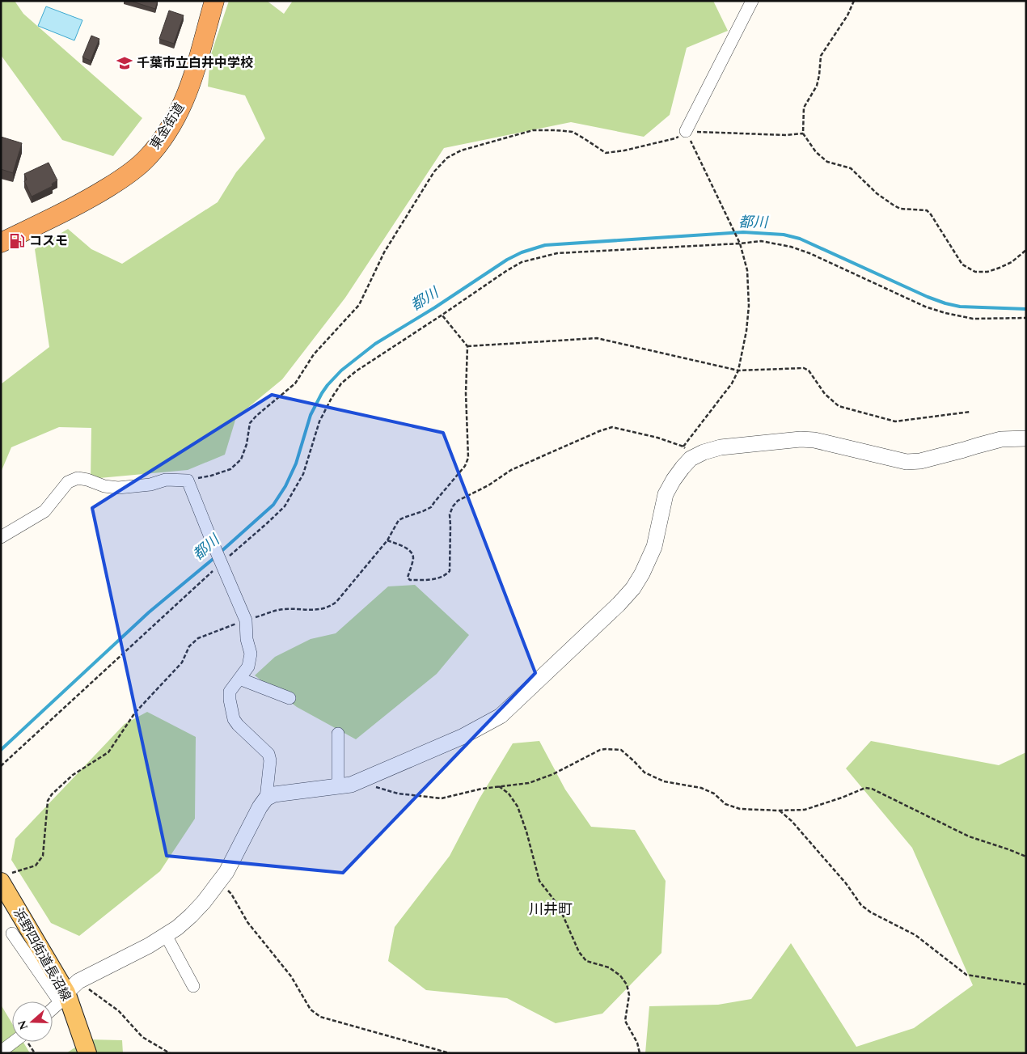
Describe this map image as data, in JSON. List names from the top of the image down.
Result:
{
  "streets": {
    "highway": ["東金街道"],
    "main road": ["浜野四街道長沼線"]
  },
  "districts": ["川井町"],
  "water": ["都川"],
  "places": {
    "school or university": ["千葉市立白井中学校"],
    "fuel station": ["コスモ"]
  },
  "north": "left"
}
